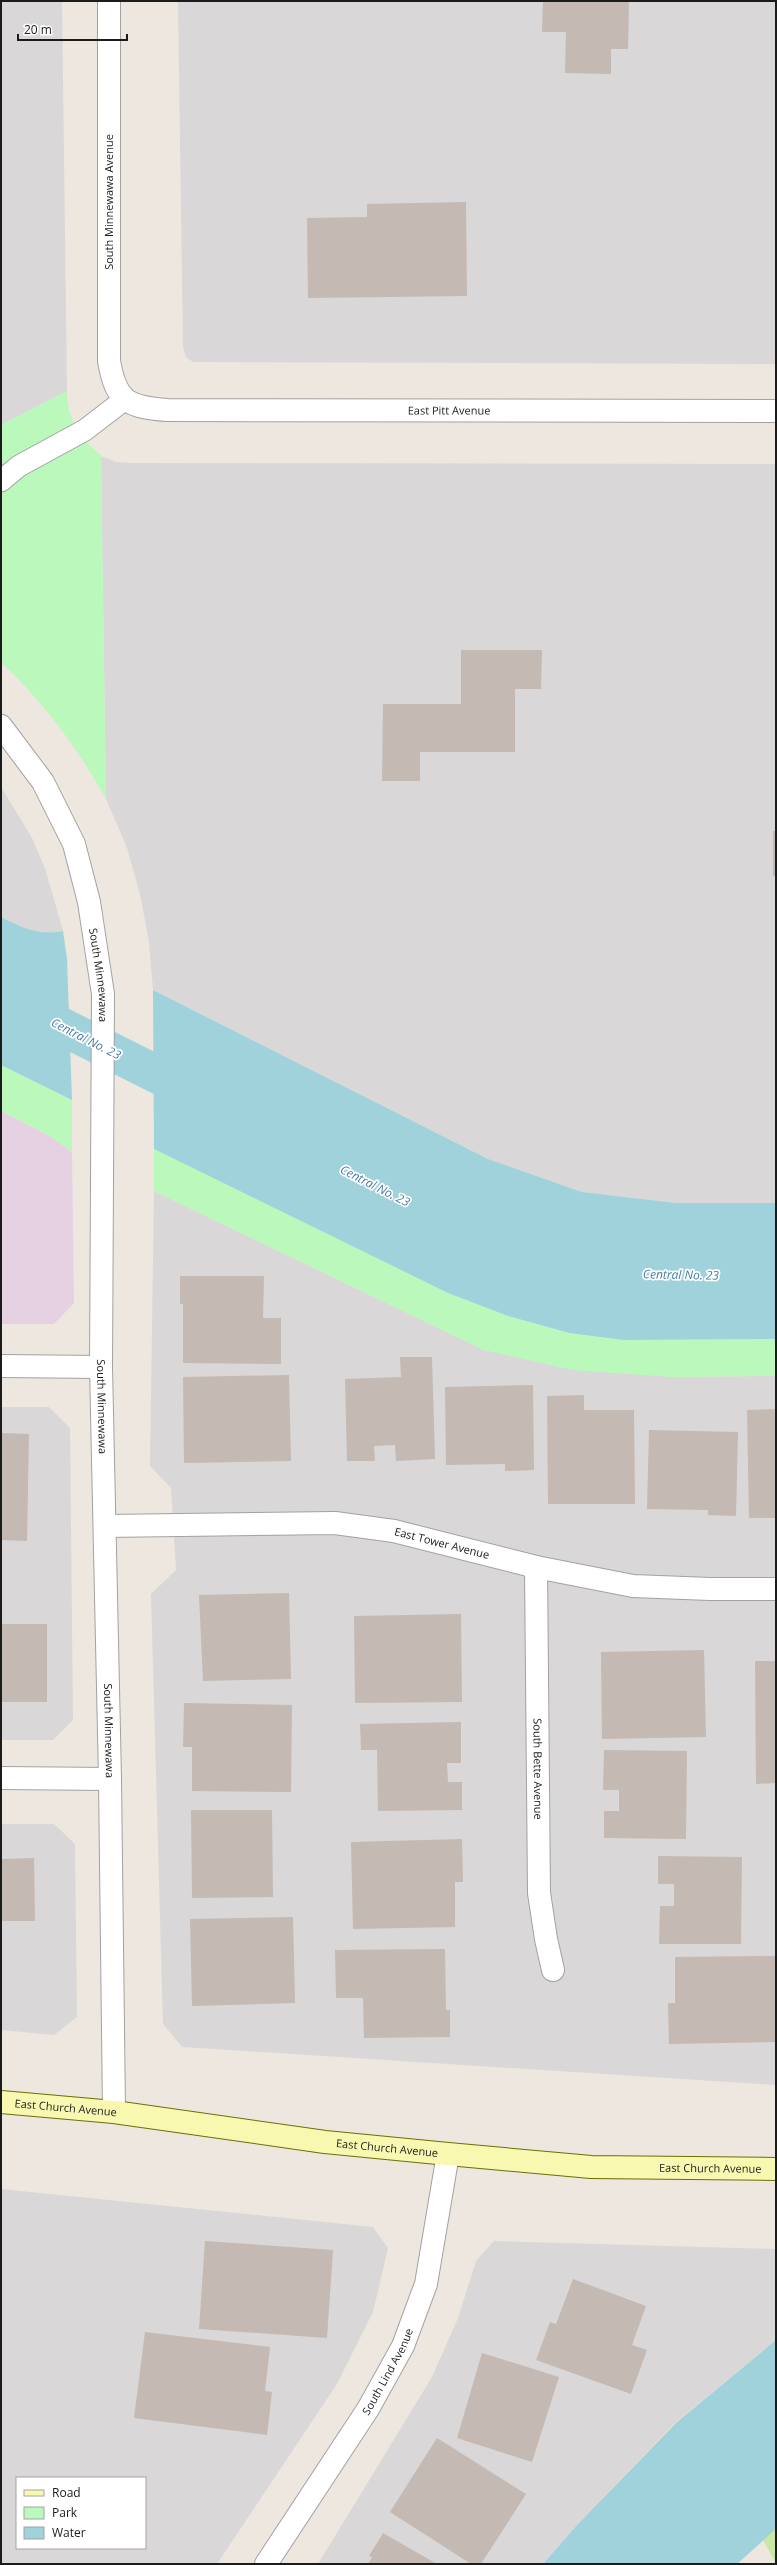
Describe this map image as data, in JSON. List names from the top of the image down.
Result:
{
  "streets": {
    "street": [
      "South Minnewawa Avenue",
      "East Pitt Avenue",
      "South Minnewawa",
      "East Tower Avenue",
      "South Bette Avenue",
      "East Church Avenue",
      "South Lind Avenue"
    ]
  },
  "crossings": [
    ["South Minnewawa Avenue", "East Pitt Avenue"],
    ["South Minnewawa", "East Tower Avenue"],
    ["South Minnewawa", "East Church Avenue"],
    ["East Tower Avenue", "South Bette Avenue"],
    ["East Church Avenue", "South Lind Avenue"]
  ],
  "water": ["Central No. 23"],
  "legend": ["Road", "Park", "Water"],
  "scale_bar": "20 m"
}
